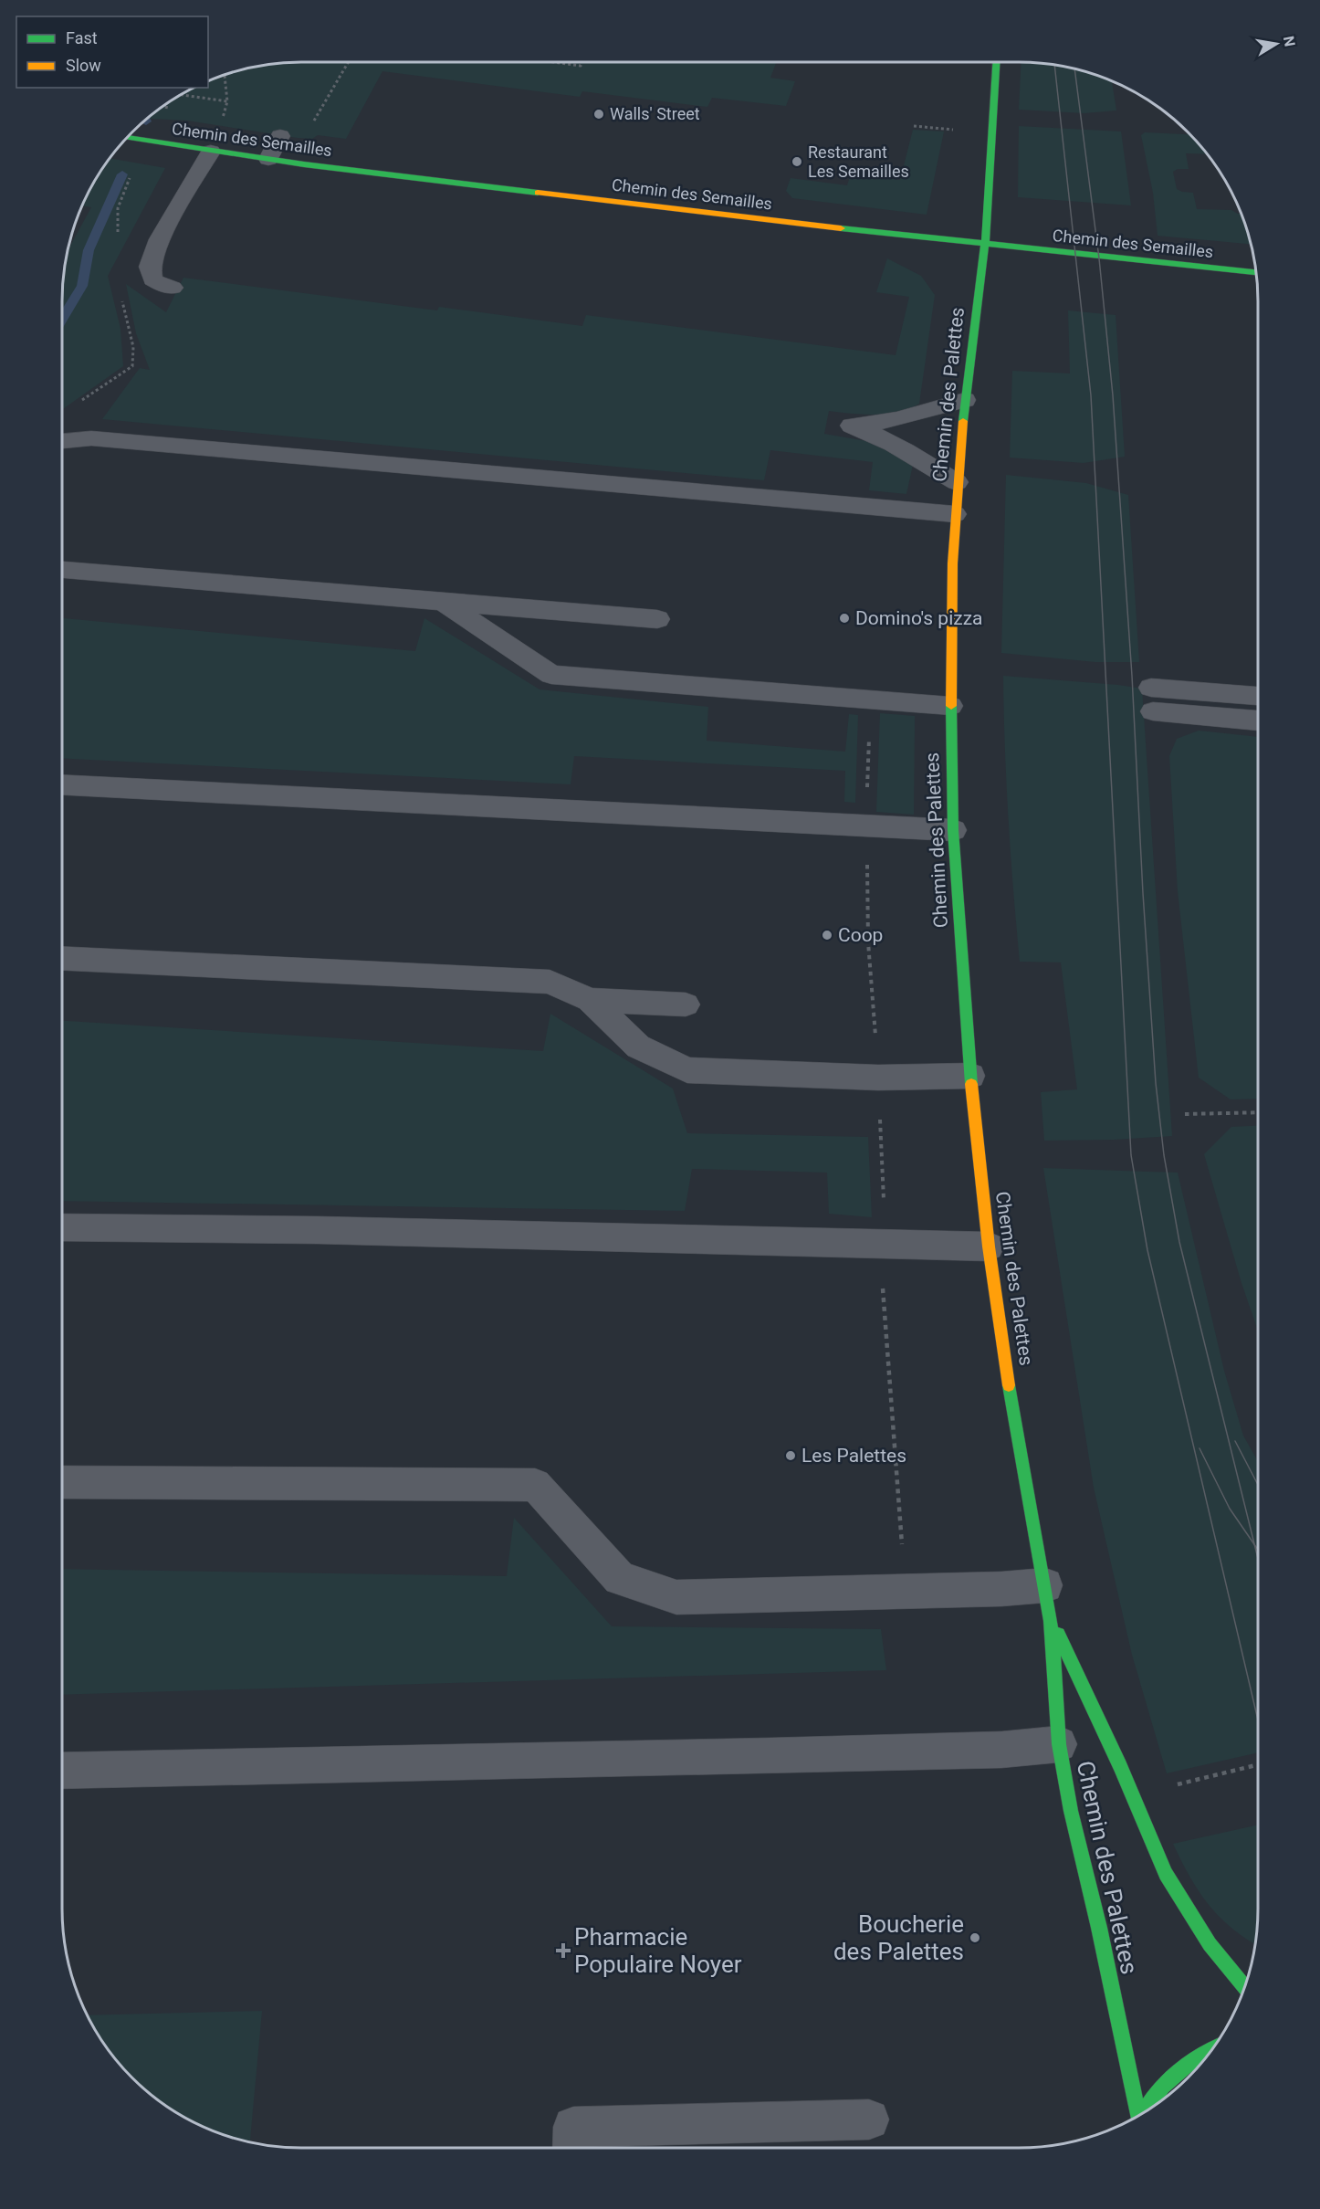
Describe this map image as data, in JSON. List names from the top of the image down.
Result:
{
  "streets": {
    "street": ["Chemin des Semailles", "Chemin des Palettes"]
  },
  "crossings": [
    ["Chemin des Semailles", "Chemin des Palettes"]
  ],
  "places": {
    "other": [
      "Walls' Street",
      "Restaurant Les Semailles",
      "Domino's pizza",
      "Coop",
      "Les Palettes",
      "Boucherie des Palettes"
    ],
    "health": ["Pharmacie Populaire Noyer"]
  },
  "legend": ["Fast", "Slow"],
  "north": "right"
}
